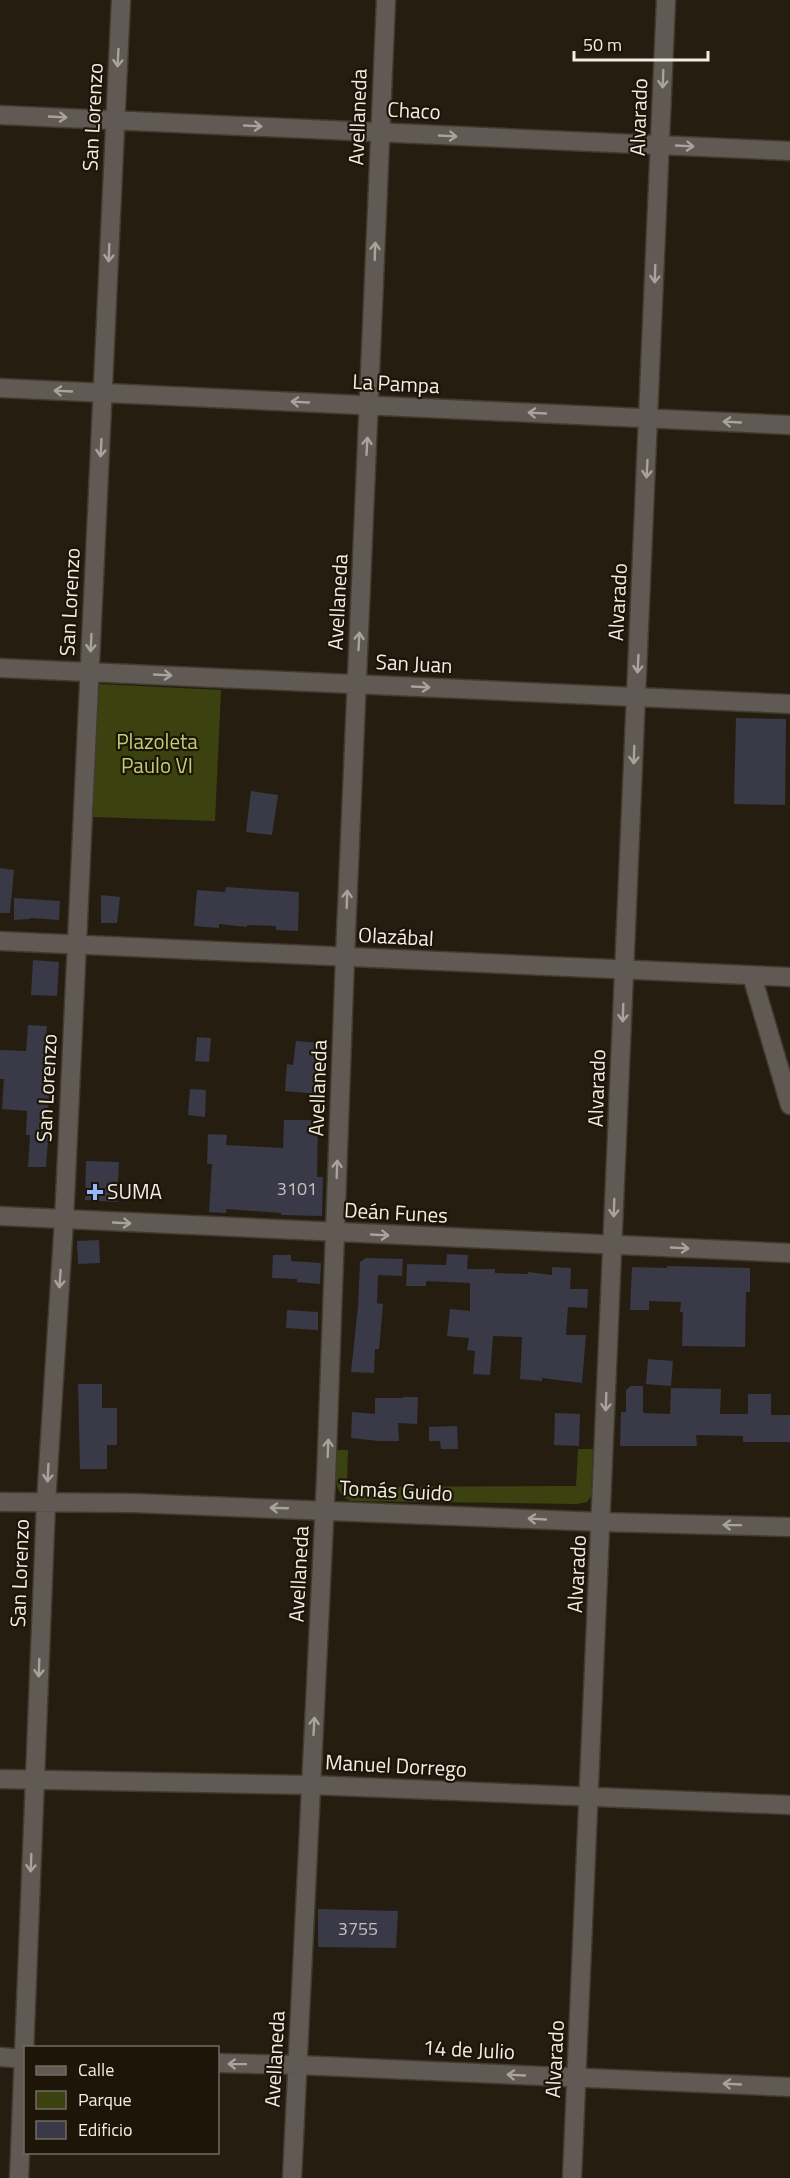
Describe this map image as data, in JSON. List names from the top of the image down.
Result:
{
  "streets": {
    "street": [
      "Chaco",
      "San Lorenzo",
      "Avellaneda",
      "Alvarado",
      "La Pampa",
      "San Juan",
      "Olazábal",
      "Deán Funes",
      "Tomás Guido",
      "Manuel Dorrego",
      "14 de Julio"
    ]
  },
  "crossings": [
    ["Chaco", "San Lorenzo"],
    ["Chaco", "Avellaneda"],
    ["Chaco", "Alvarado"],
    ["San Lorenzo", "La Pampa"],
    ["San Lorenzo", "San Juan"],
    ["San Lorenzo", "Olazábal"],
    ["San Lorenzo", "Deán Funes"],
    ["San Lorenzo", "Tomás Guido"],
    ["San Lorenzo", "Manuel Dorrego"],
    ["Avellaneda", "La Pampa"],
    ["Avellaneda", "San Juan"],
    ["Avellaneda", "Olazábal"],
    ["Avellaneda", "Deán Funes"],
    ["Avellaneda", "Tomás Guido"],
    ["Avellaneda", "Manuel Dorrego"],
    ["Avellaneda", "14 de Julio"],
    ["Alvarado", "La Pampa"],
    ["Alvarado", "San Juan"],
    ["Alvarado", "Olazábal"],
    ["Alvarado", "Deán Funes"],
    ["Alvarado", "Tomás Guido"],
    ["Alvarado", "Manuel Dorrego"],
    ["Alvarado", "14 de Julio"]
  ],
  "one_way": [
    "Chaco",
    "San Lorenzo",
    "Avellaneda",
    "Alvarado",
    "La Pampa",
    "San Juan",
    "Deán Funes",
    "Tomás Guido",
    "14 de Julio"
  ],
  "parks": ["Plazoleta Paulo VI"],
  "places": {
    "health": ["SUMA"]
  },
  "house_numbers": ["3101", "3755"],
  "legend": ["Calle", "Parque", "Edificio"],
  "scale_bar": "50 m"
}
